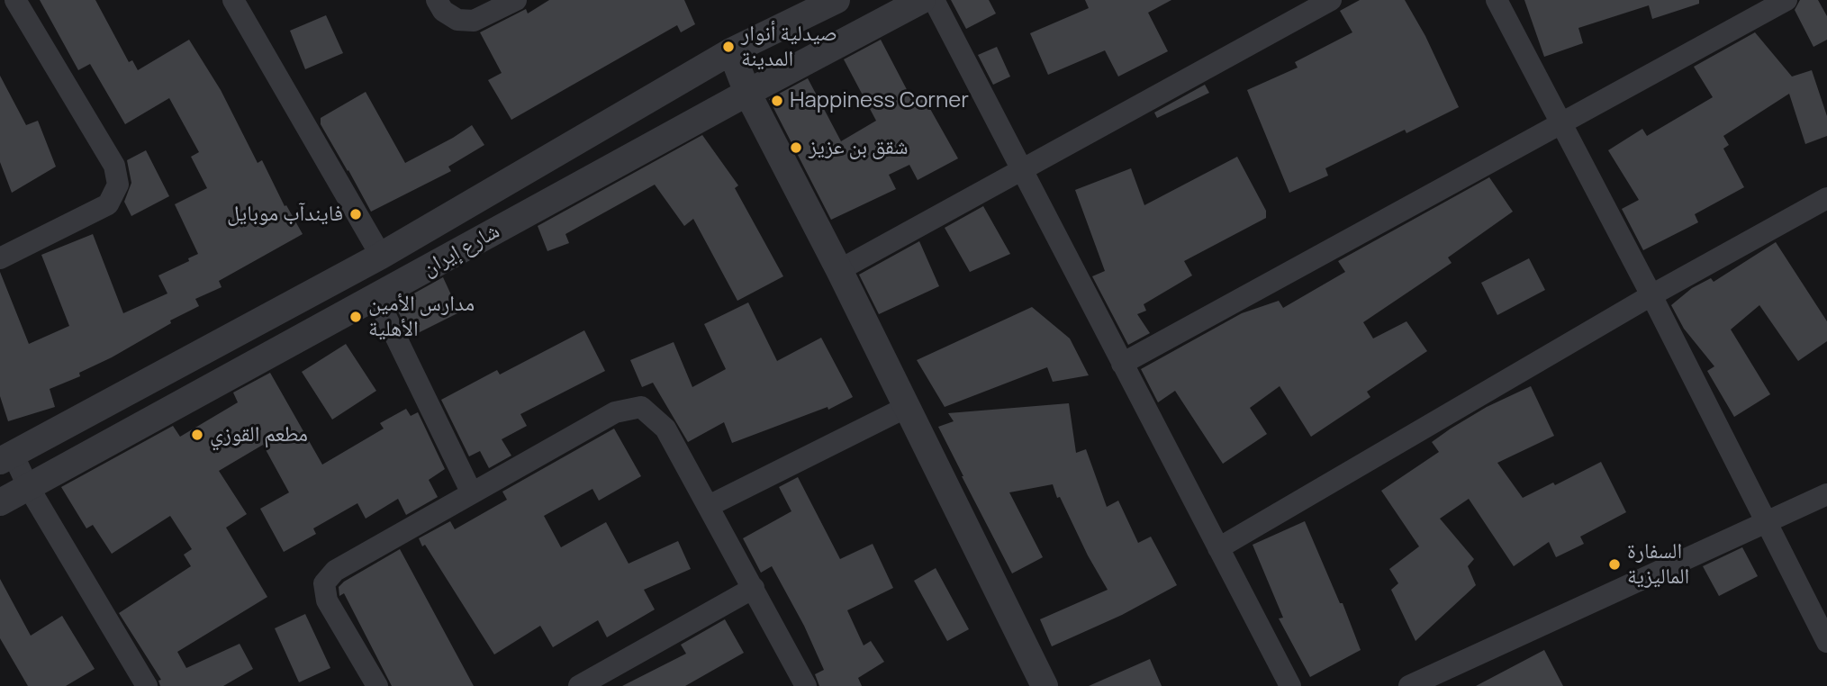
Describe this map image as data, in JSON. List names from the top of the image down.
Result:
{
  "streets": {
    "street": ["شارع إيران"]
  },
  "places": [
    "صيدلية أنوار المدينة",
    "Happiness Corner",
    "شقق بن عزيز",
    "فايندآب موبايل",
    "مدارس الأمين الأهلية",
    "مطعم القوزي",
    "السفارة الماليزية"
  ]
}
